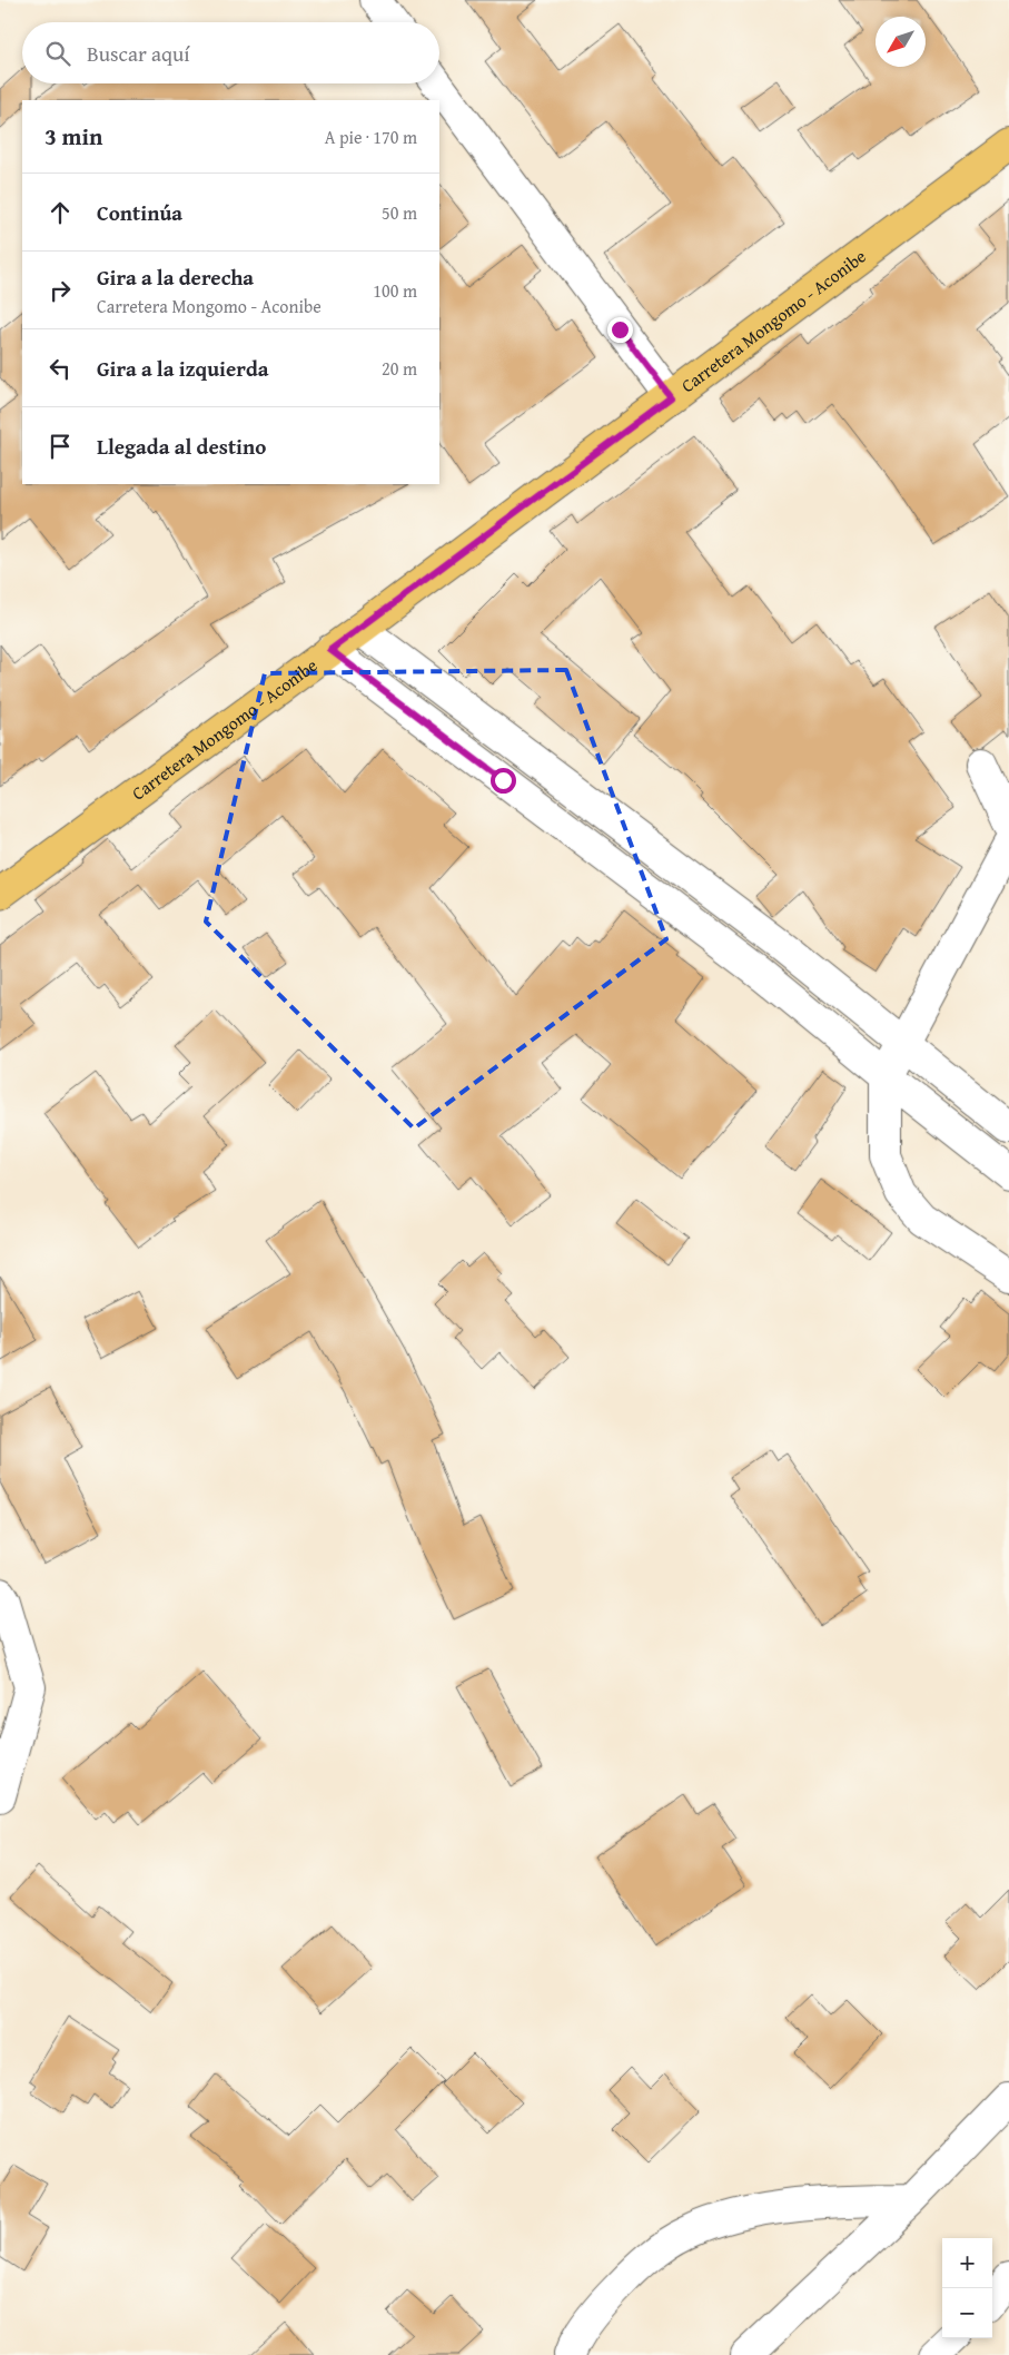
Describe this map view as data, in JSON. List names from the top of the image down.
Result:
{
  "streets": {
    "main road": ["Carretera Mongomo - Aconibe"]
  },
  "north": "bottom left",
  "page": {
    "search": "Buscar aquí",
    "heading": ["3 min", "A pie · 170 m"],
    "list": [
      ["Continúa", "50 m"],
      ["Gira a la derecha", "Carretera Mongomo - Aconibe", "100 m"],
      ["Gira a la izquierda", "20 m"],
      "Llegada al destino"
    ],
    "map_buttons": ["+", "−"]
  }
}
